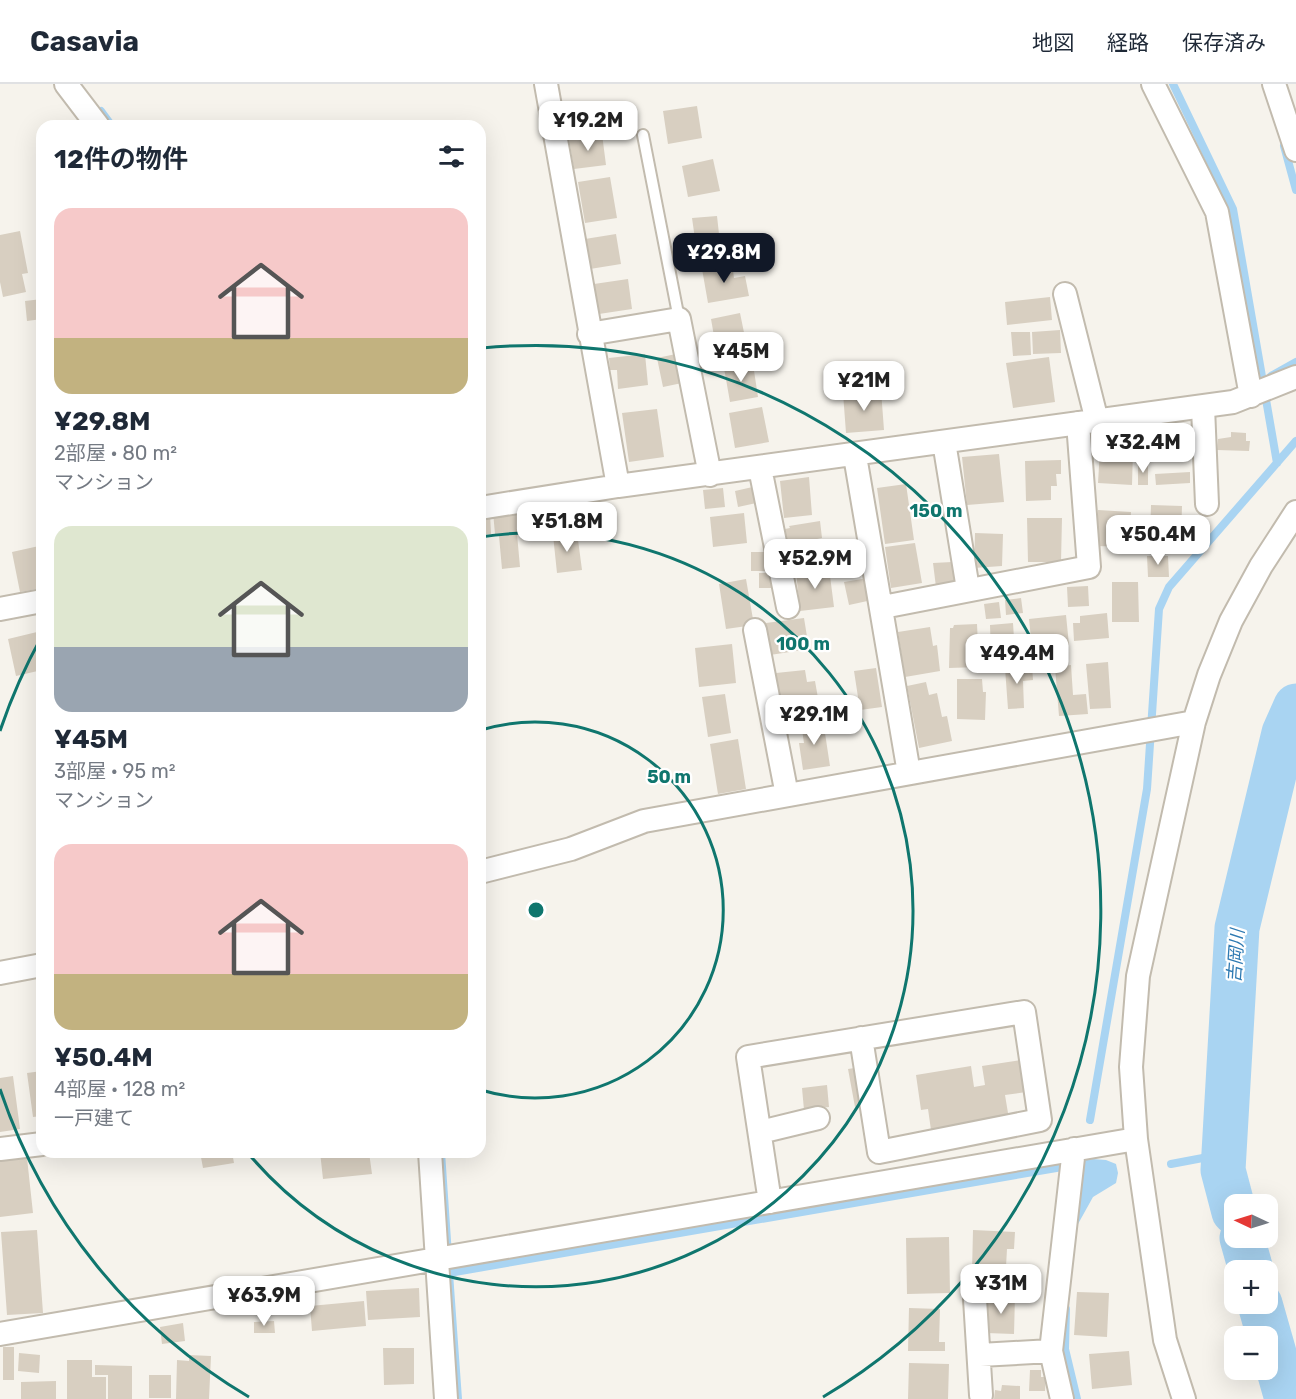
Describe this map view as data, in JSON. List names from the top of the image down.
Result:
{
  "water": ["吉岡川"],
  "north": "left",
  "page": {
    "header": "Casavia",
    "nav": ["地図", "経路", "保存済み"],
    "price": [
      "¥19.2M",
      "¥29.8M",
      "¥45M",
      "¥21M",
      "¥32.4M",
      "¥51.8M",
      "¥50.4M",
      "¥52.9M",
      "¥49.4M",
      "¥29.1M",
      "¥31M",
      "¥63.9M"
    ],
    "heading": "12件の物件",
    "list": [
      {
        "name": "¥29.8M",
        "note": "2部屋 · 80 m² · マンション"
      },
      {
        "name": "¥45M",
        "note": "3部屋 · 95 m² · マンション"
      },
      {
        "name": "¥50.4M",
        "note": "4部屋 · 128 m² · 一戸建て"
      }
    ],
    "map_buttons": ["+", "−"]
  },
  "rings": ["150 m", "100 m", "50 m"]
}
